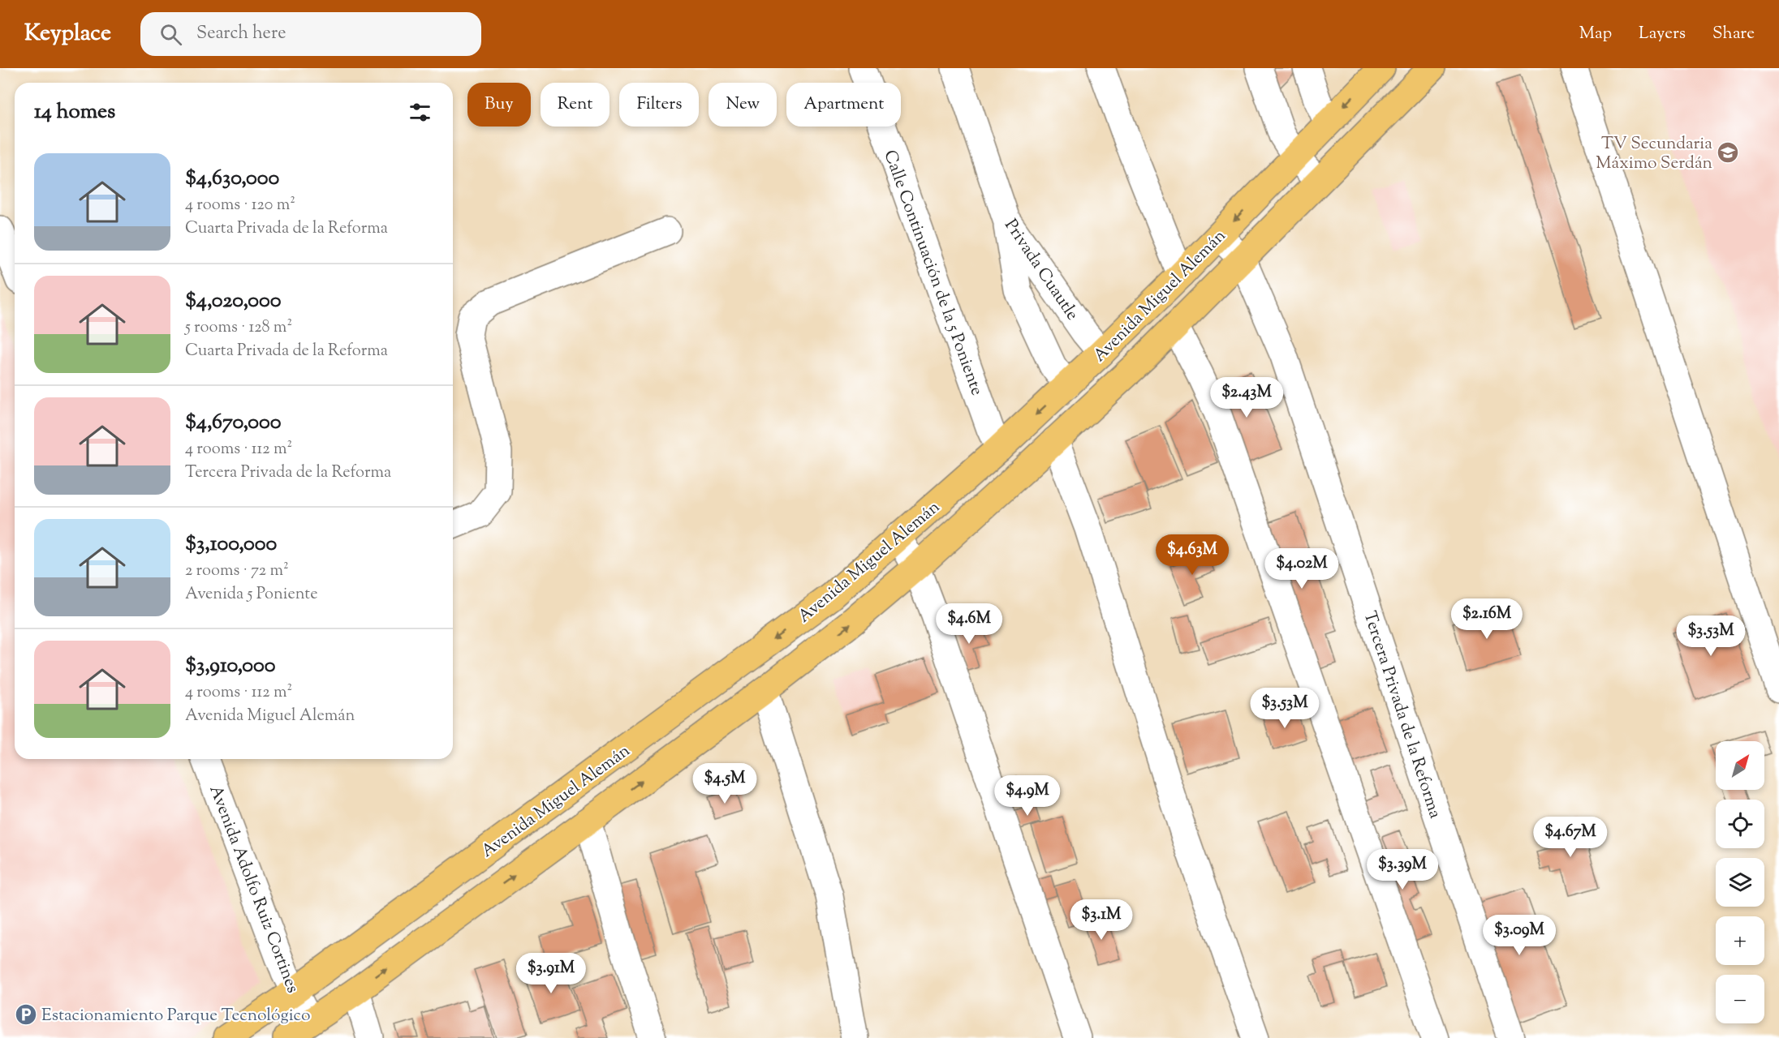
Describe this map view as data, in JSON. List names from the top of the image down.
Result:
{
  "streets": {
    "main road": ["Avenida Miguel Alemán"],
    "street": [
      "Privada Cuautle",
      "Calle Continuación de la 5 Poniente",
      "Tercera Privada de la Reforma",
      "Avenida Adolfo Ruiz Cortines"
    ]
  },
  "crossings": [
    ["Privada Cuautle", "Avenida Miguel Alemán"],
    ["Calle Continuación de la 5 Poniente", "Avenida Miguel Alemán"],
    ["Avenida Miguel Alemán", "Tercera Privada de la Reforma"],
    ["Avenida Miguel Alemán", "Avenida Adolfo Ruiz Cortines"]
  ],
  "places": {
    "school or university": ["TV Secundaria Máximo Serdán"],
    "parking": ["Estacionamiento Parque Tecnológico"]
  },
  "north": "top right",
  "page": {
    "header": "Keyplace",
    "search": "Search here",
    "nav": ["Map", "Layers", "Share"],
    "chip": [
      "Buy",
      "Rent",
      "Filters",
      "New",
      "Apartment"
    ],
    "heading": "14 homes",
    "list": [
      {
        "name": "$4,630,000",
        "note": "4 rooms · 120 m² · Cuarta Privada de la Reforma"
      },
      {
        "name": "$4,020,000",
        "note": "5 rooms · 128 m² · Cuarta Privada de la Reforma"
      },
      {
        "name": "$4,670,000",
        "note": "4 rooms · 112 m² · Tercera Privada de la Reforma"
      },
      {
        "name": "$3,100,000",
        "note": "2 rooms · 72 m² · Avenida 5 Poniente"
      },
      {
        "name": "$3,910,000",
        "note": "4 rooms · 112 m² · Avenida Miguel Alemán"
      }
    ],
    "price": [
      "$2.43M",
      "$4.63M",
      "$4.02M",
      "$2.16M",
      "$4.6M",
      "$3.53M",
      "$3.53M",
      "$4.5M",
      "$4.9M",
      "$4.67M",
      "$3.39M",
      "$3.1M",
      "$3.09M",
      "$3.91M"
    ],
    "map_buttons": ["+", "−"]
  }
}
